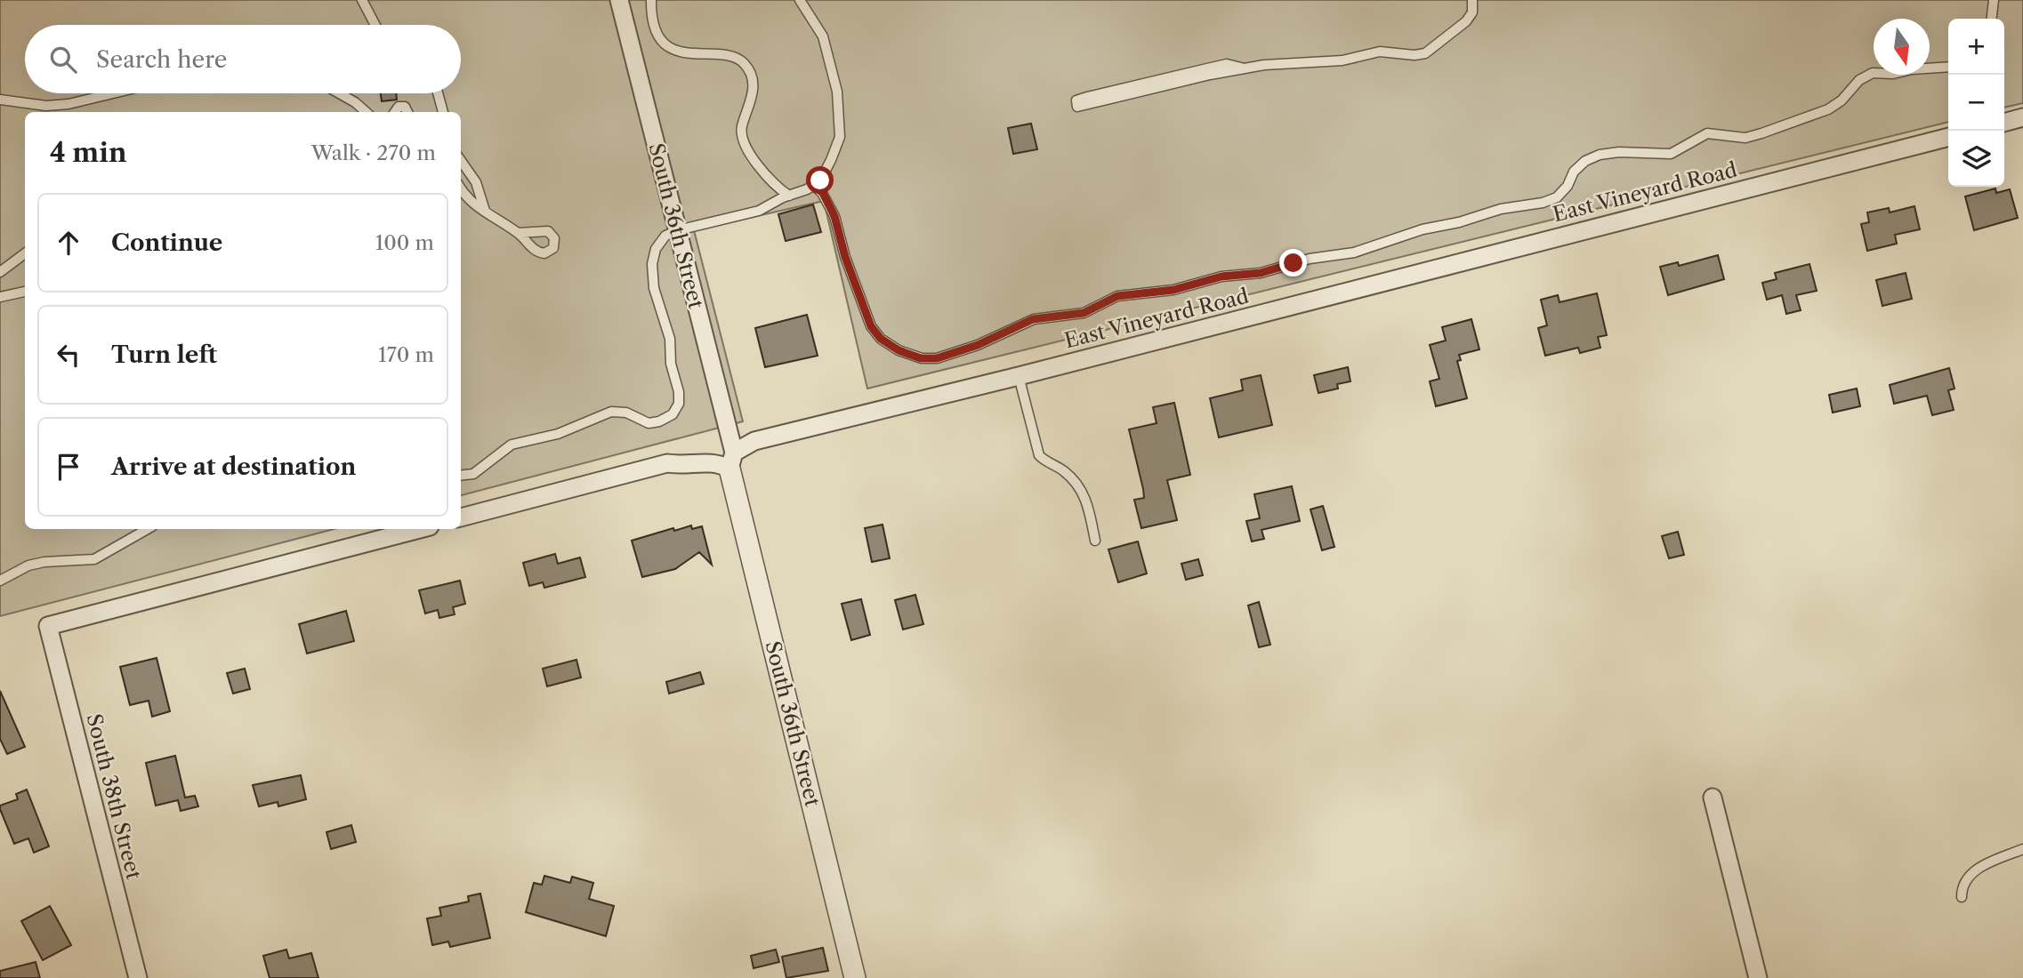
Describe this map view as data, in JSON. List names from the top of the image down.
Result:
{
  "streets": {
    "street": ["East Vineyard Road", "South 36th Street", "South 38th Street"]
  },
  "crossings": [
    ["East Vineyard Road", "South 36th Street"]
  ],
  "north": "bottom",
  "page": {
    "map_buttons": ["+", "−"],
    "search": "Search here",
    "heading": ["4 min", "Walk · 270 m"],
    "list": [
      ["Continue", "100 m"],
      ["Turn left", "170 m"],
      "Arrive at destination"
    ]
  }
}
